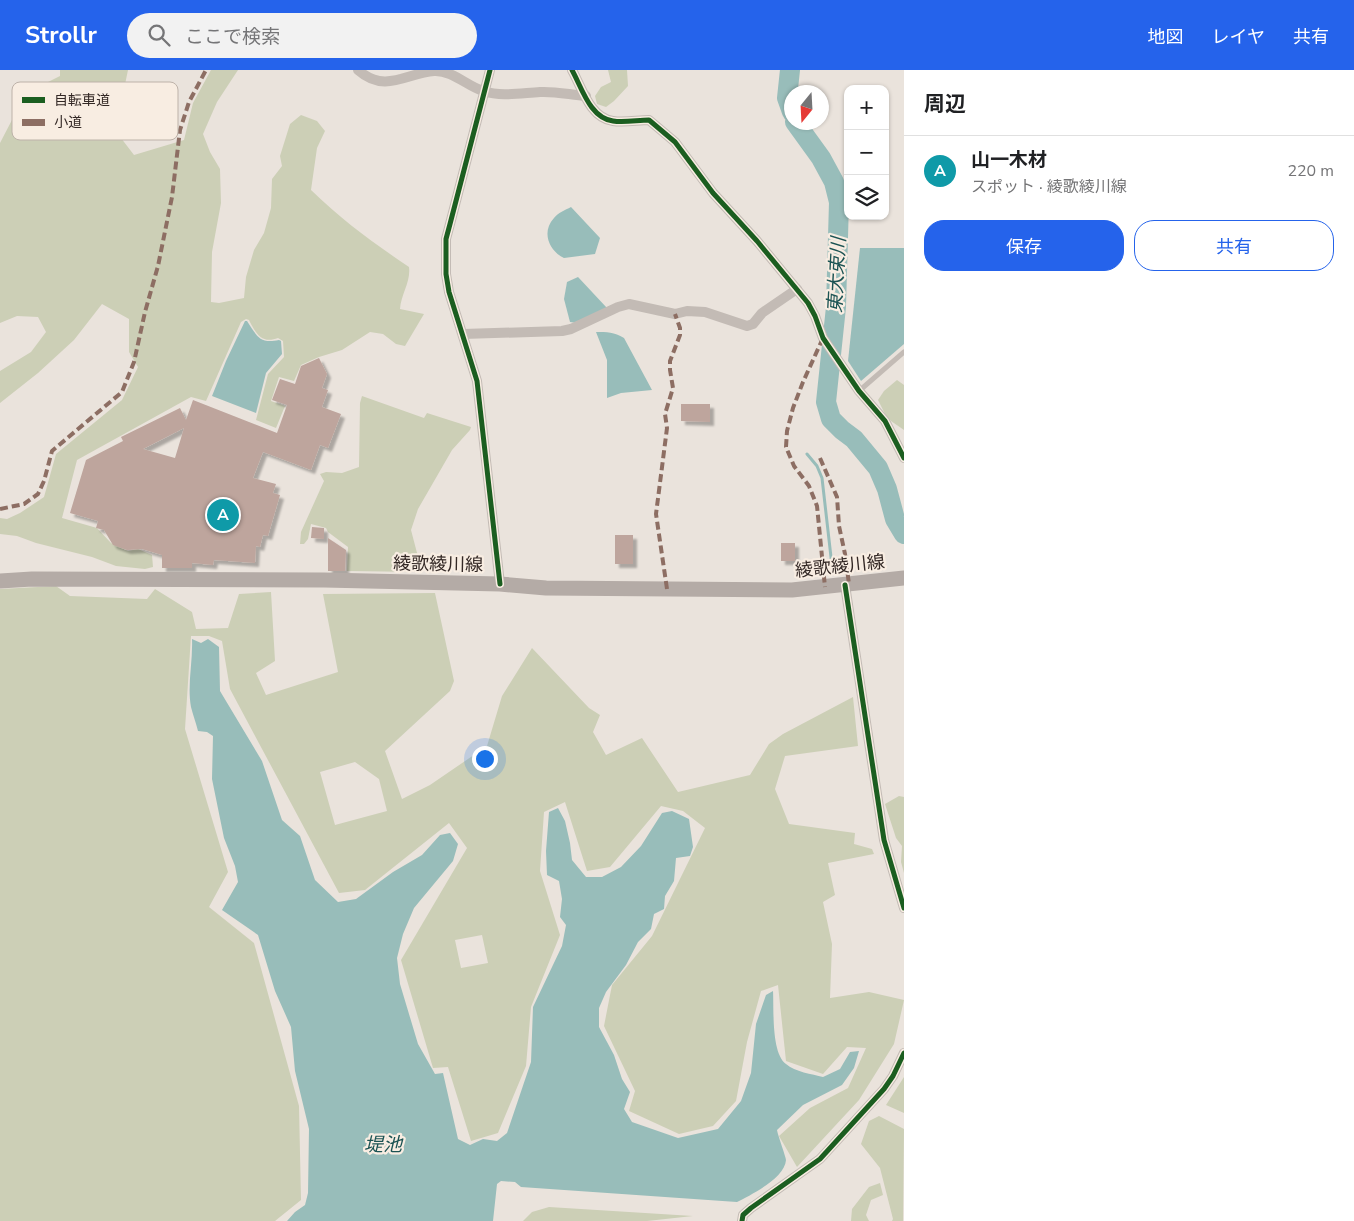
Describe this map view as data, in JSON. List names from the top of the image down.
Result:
{
  "streets": {
    "main road": ["綾歌綾川線"]
  },
  "water": ["東大束川", "堤池"],
  "legend": ["自転車道", "小道"],
  "north": "bottom",
  "page": {
    "header": "Strollr",
    "search": "ここで検索",
    "nav": ["地図", "レイヤ", "共有"],
    "heading": "周辺",
    "map_buttons": ["+", "−"],
    "list": [
      {
        "mark": "A",
        "name": "山一木材",
        "note": "スポット · 綾歌綾川線",
        "value": "220 m"
      }
    ],
    "buttons": ["保存", "共有"],
    "pins": "A"
  }
}
